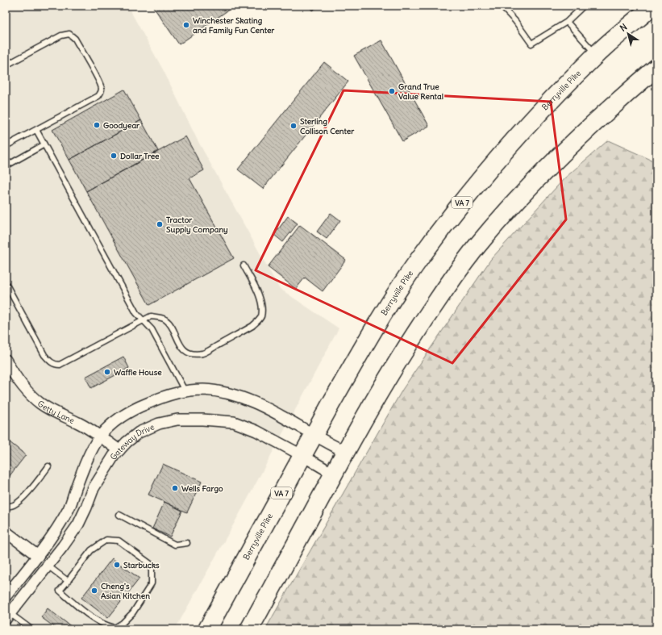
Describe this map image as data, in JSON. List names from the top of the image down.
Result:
{
  "streets": {
    "highway": ["Berryville Pike", "VA 7"],
    "street": ["Getty Lane", "Gateway Drive"]
  },
  "crossings": [
    ["Berryville Pike", "Gateway Drive"],
    ["Getty Lane", "Gateway Drive"]
  ],
  "places": [
    "Winchester Skating and Family Fun Center",
    "Grand True Value Rental",
    "Goodyear",
    "Sterling Collison Center",
    "Dollar Tree",
    "Tractor Supply Company",
    "Waffle House",
    "Wells Fargo",
    "Starbucks",
    "Cheng's Asian Kitchen"
  ],
  "north": "top left"
}
